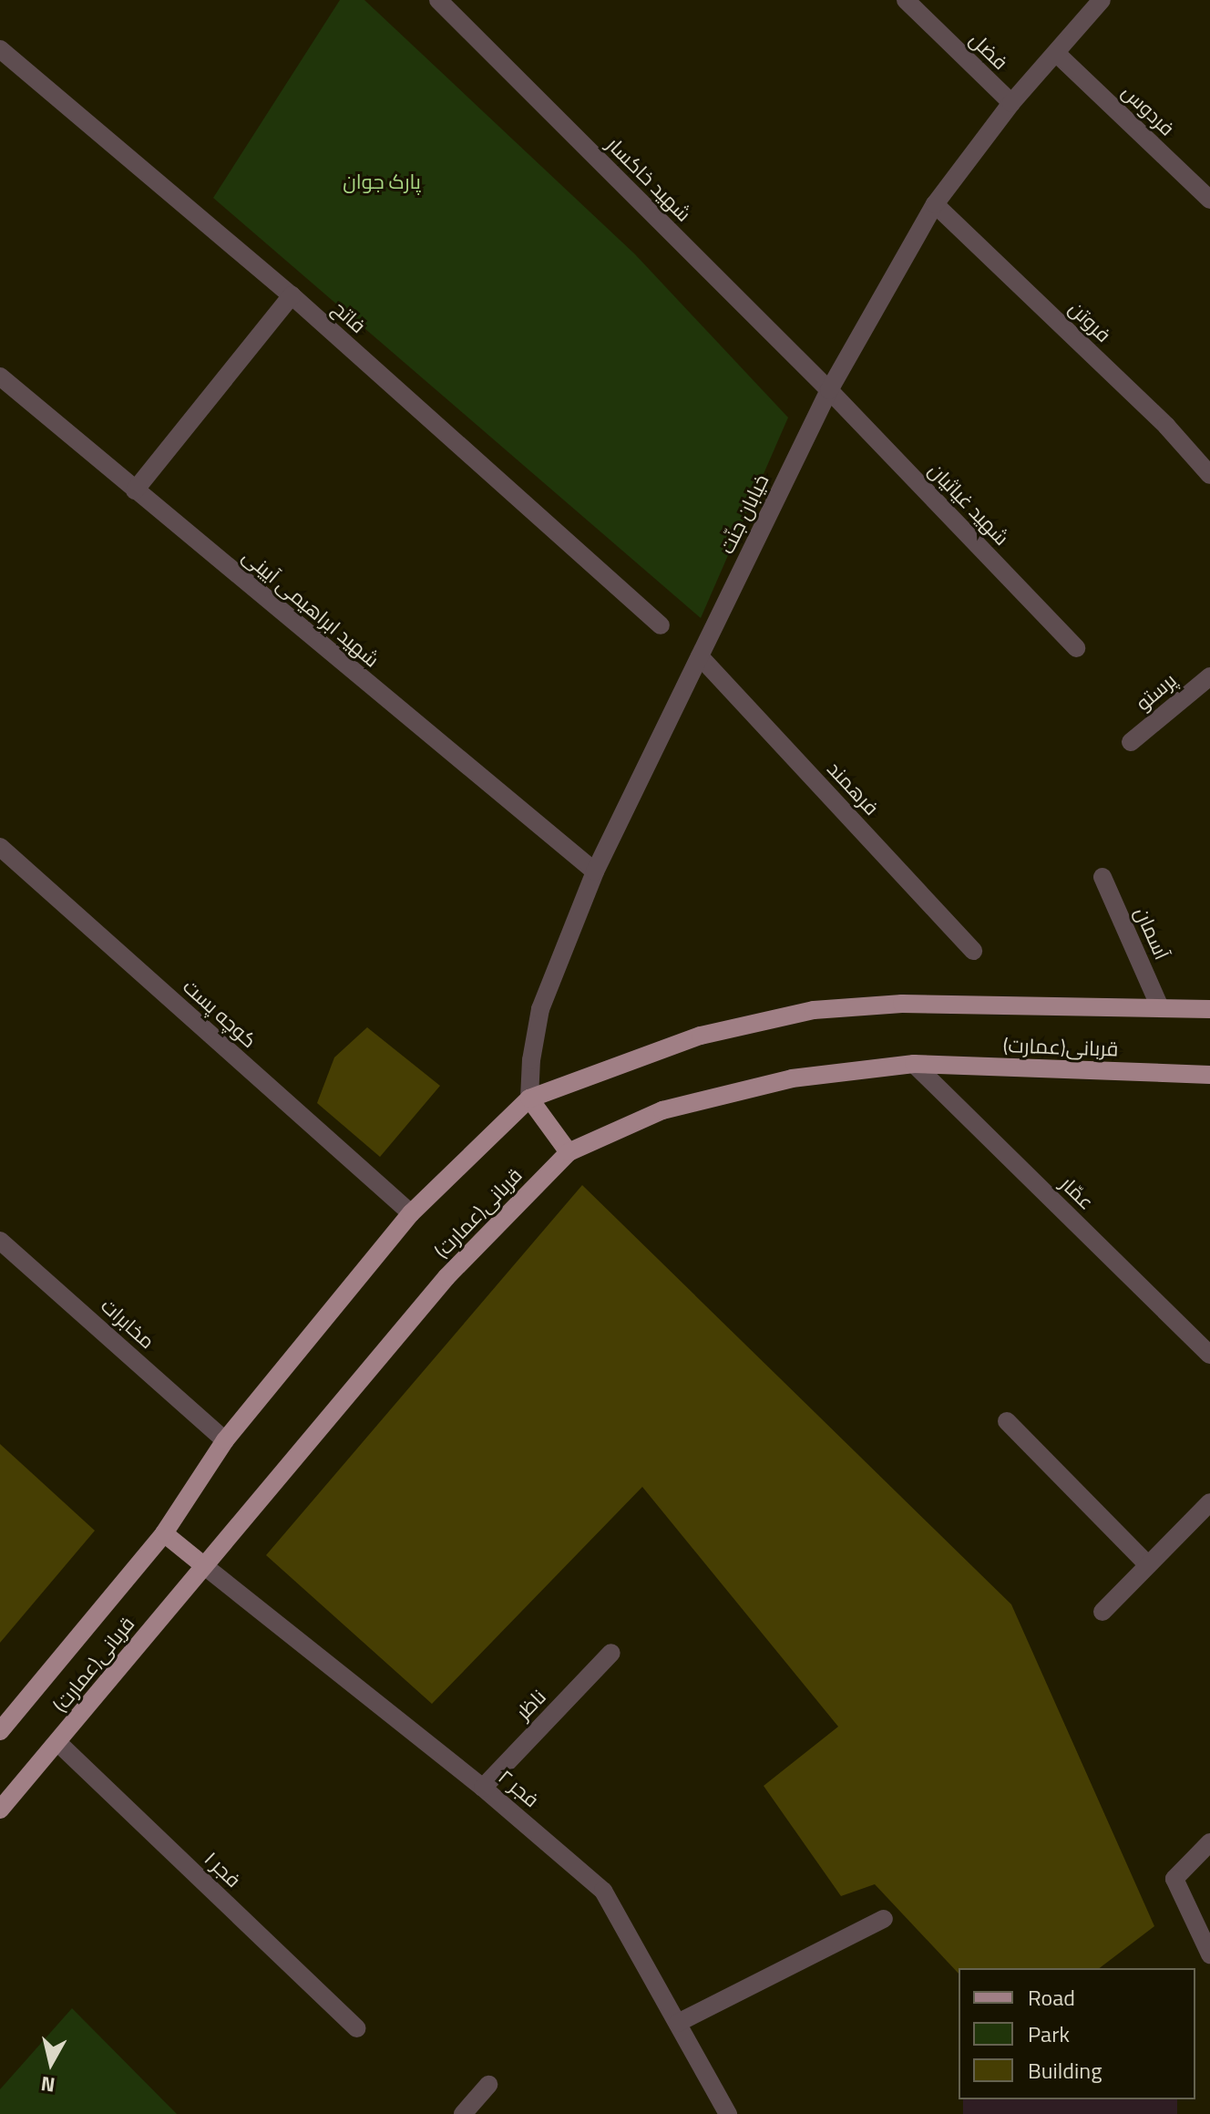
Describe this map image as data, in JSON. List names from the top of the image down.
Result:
{
  "streets": {
    "main road": ["(عمارت)قربانی"],
    "street": [
      "فضل",
      "فردوس",
      "شهید خاکسار",
      "فاتح",
      "فروتن",
      "شهید غیاثیان",
      "خیابان جنّت",
      "شهید ابراهیمی آیینی",
      "پرستو",
      "فرهمند",
      "آسمان",
      "کوچه پست",
      "عمّار",
      "مخابرات",
      "ناظر",
      "فجر ۲",
      "فجر ۱"
    ]
  },
  "crossings": [
    ["فضل", "خیابان جنّت"],
    ["فردوس", "خیابان جنّت"],
    ["شهید خاکسار", "شهید غیاثیان"],
    ["شهید خاکسار", "خیابان جنّت"],
    ["فروتن", "خیابان جنّت"],
    ["شهید غیاثیان", "خیابان جنّت"],
    ["خیابان جنّت", "شهید ابراهیمی آیینی"],
    ["خیابان جنّت", "فرهمند"],
    ["خیابان جنّت", "(عمارت)قربانی"],
    ["آسمان", "(عمارت)قربانی"],
    ["کوچه پست", "(عمارت)قربانی"],
    ["(عمارت)قربانی", "عمّار"],
    ["(عمارت)قربانی", "مخابرات"],
    ["(عمارت)قربانی", "فجر ۲"],
    ["(عمارت)قربانی", "فجر ۱"],
    ["ناظر", "فجر ۲"]
  ],
  "parks": ["پارک جوان"],
  "legend": ["Road", "Park", "Building"],
  "north": "bottom"
}
